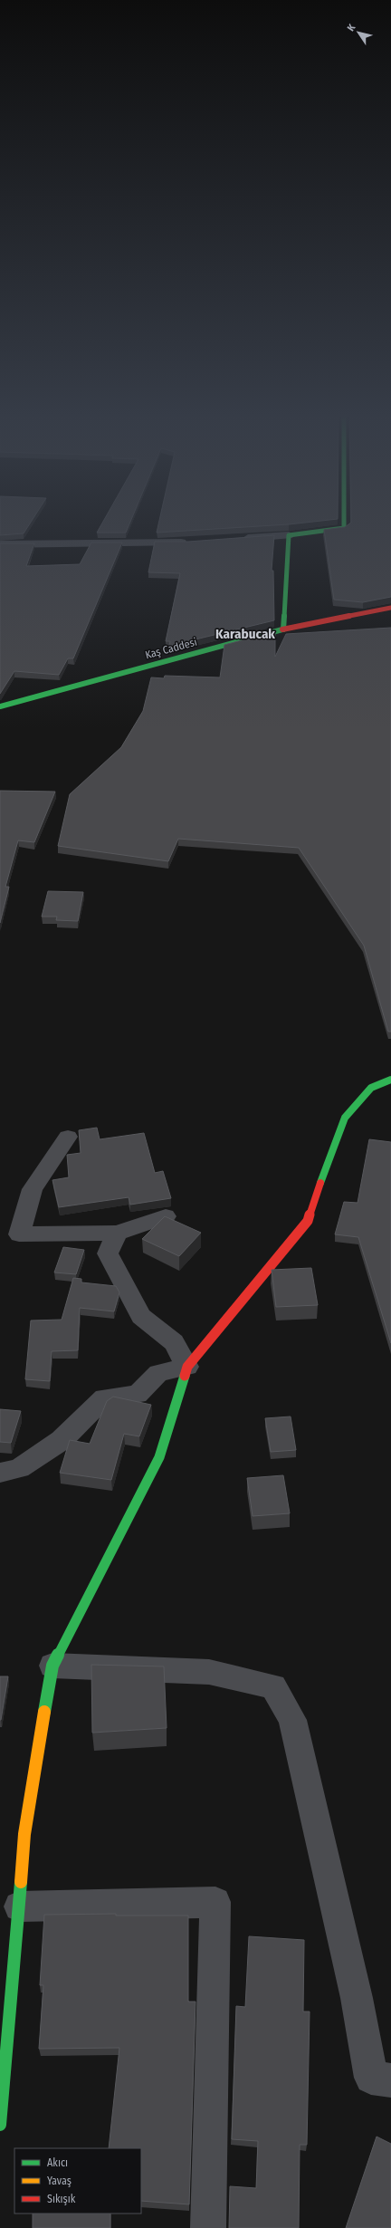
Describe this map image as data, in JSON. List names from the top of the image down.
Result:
{
  "streets": {
    "street": ["Kaş Caddesi"]
  },
  "districts": ["Karabucak"],
  "legend": ["Akıcı", "Yavaş", "Sıkışık"],
  "north": "top left"
}
